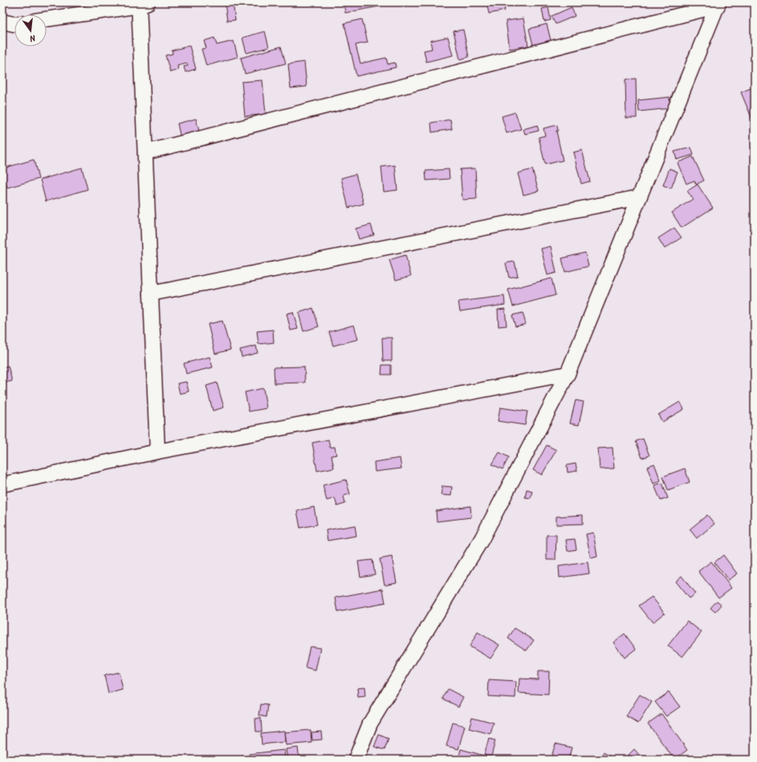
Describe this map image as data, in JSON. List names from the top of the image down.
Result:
{
  "north": "bottom"
}
